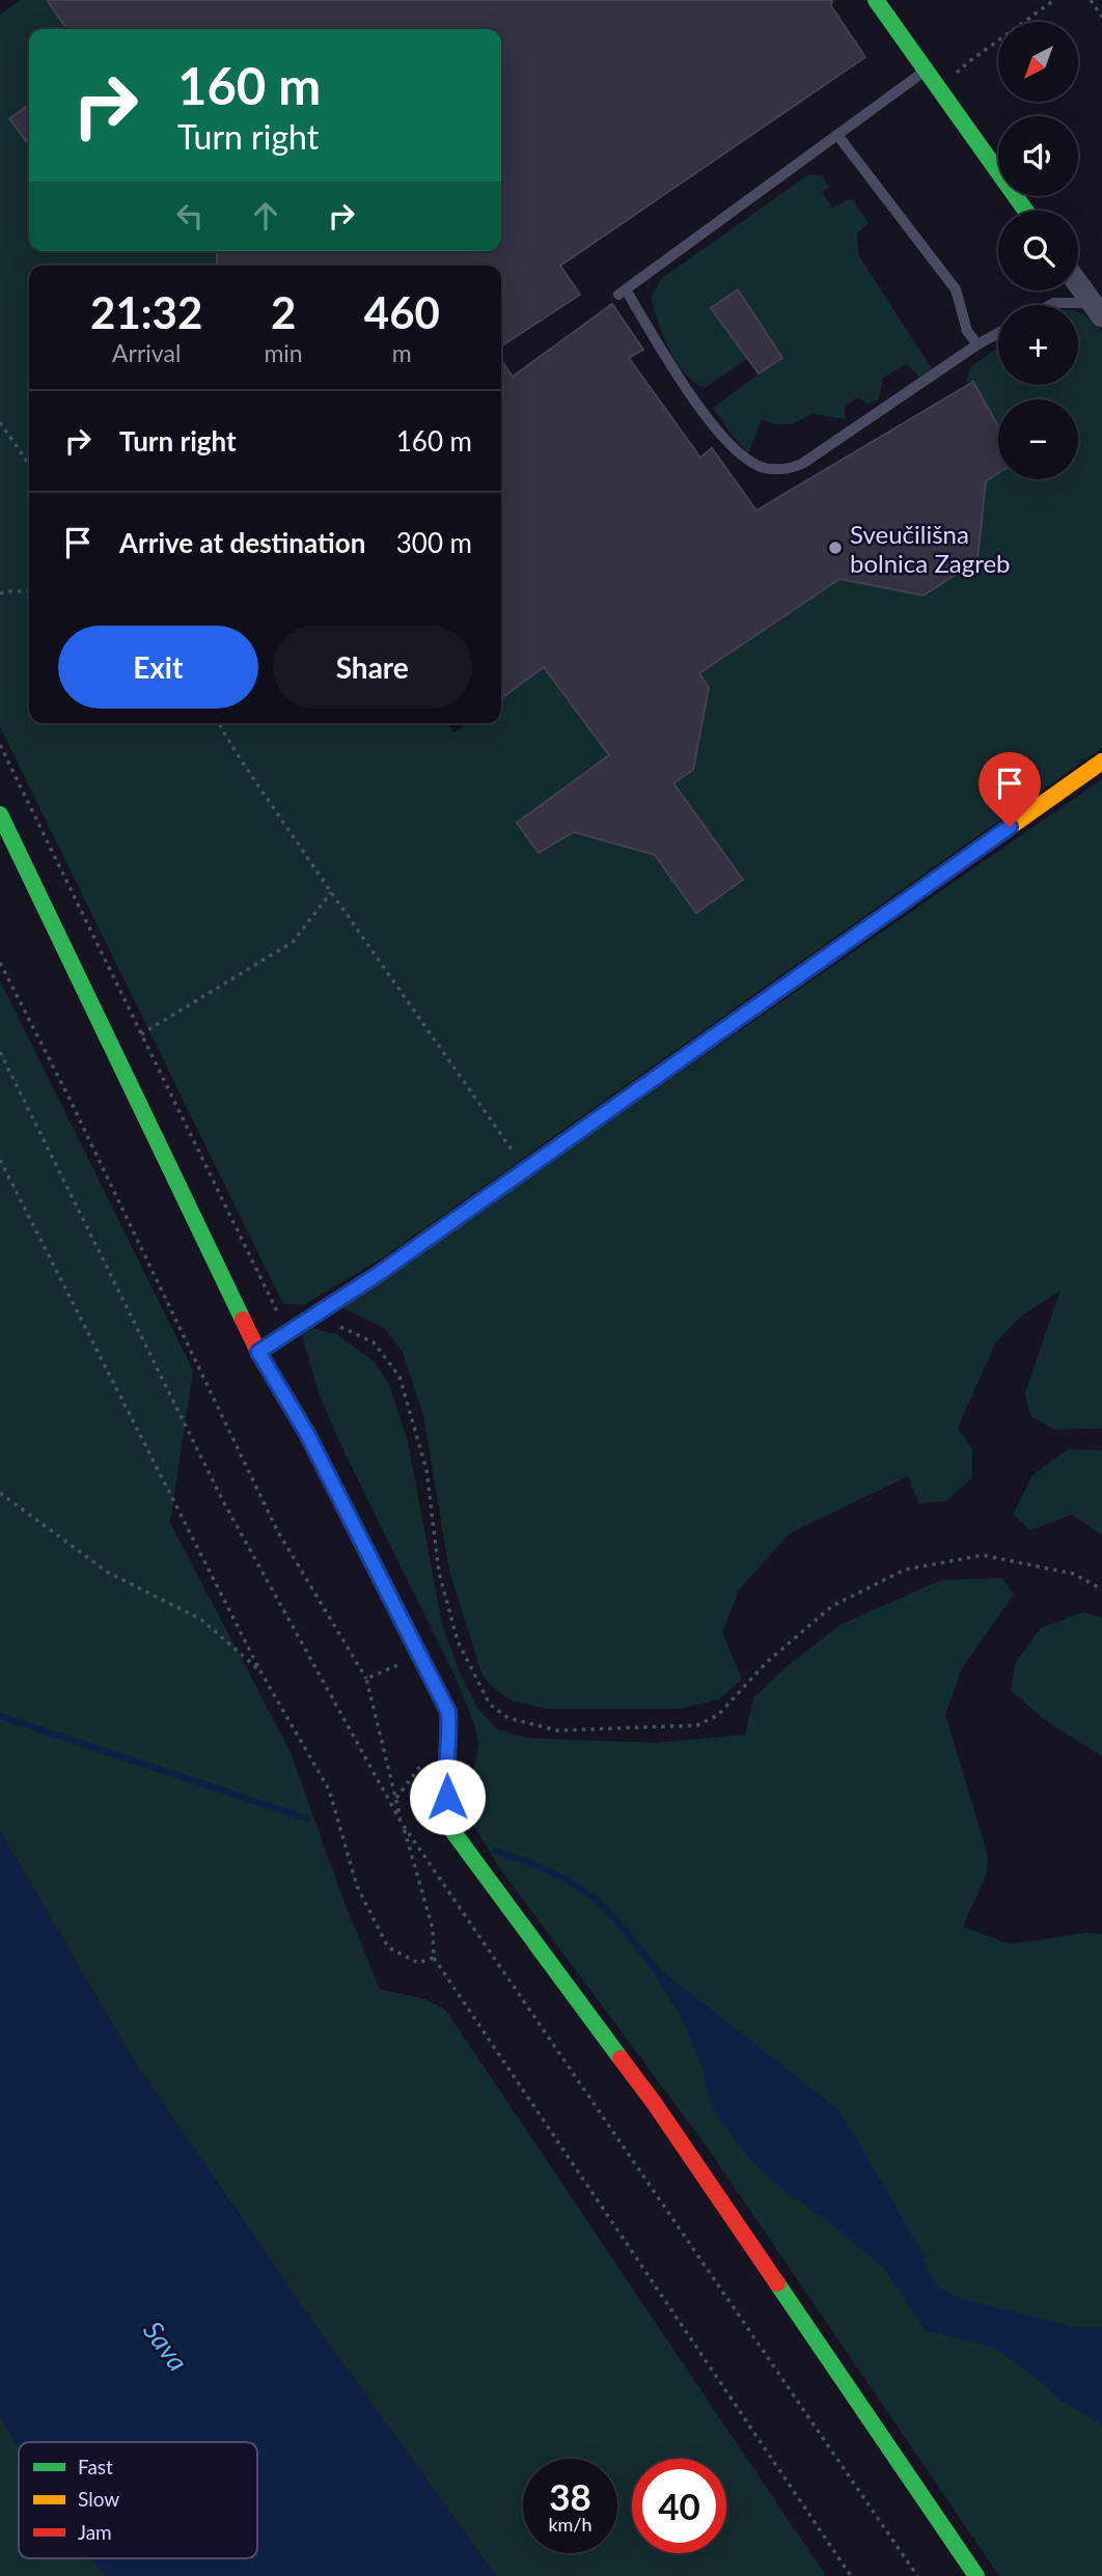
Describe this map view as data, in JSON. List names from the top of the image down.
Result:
{
  "water": ["Sava"],
  "places": ["Sveučilišna bolnica Zagreb"],
  "legend": ["Fast", "Slow", "Jam"],
  "north": "bottom left",
  "page": {
    "map_buttons": ["+", "−"],
    "turn": ["160 m", "Turn right"],
    "eta": [
      "21:32",
      "Arrival",
      "2",
      "min",
      "460",
      "m"
    ],
    "list": [
      {
        "name": "Turn right",
        "value": "160 m"
      },
      {
        "name": "Arrive at destination",
        "value": "300 m"
      }
    ],
    "buttons": ["Exit", "Share"],
    "speed": "38 km/h",
    "limit": "40"
  }
}
